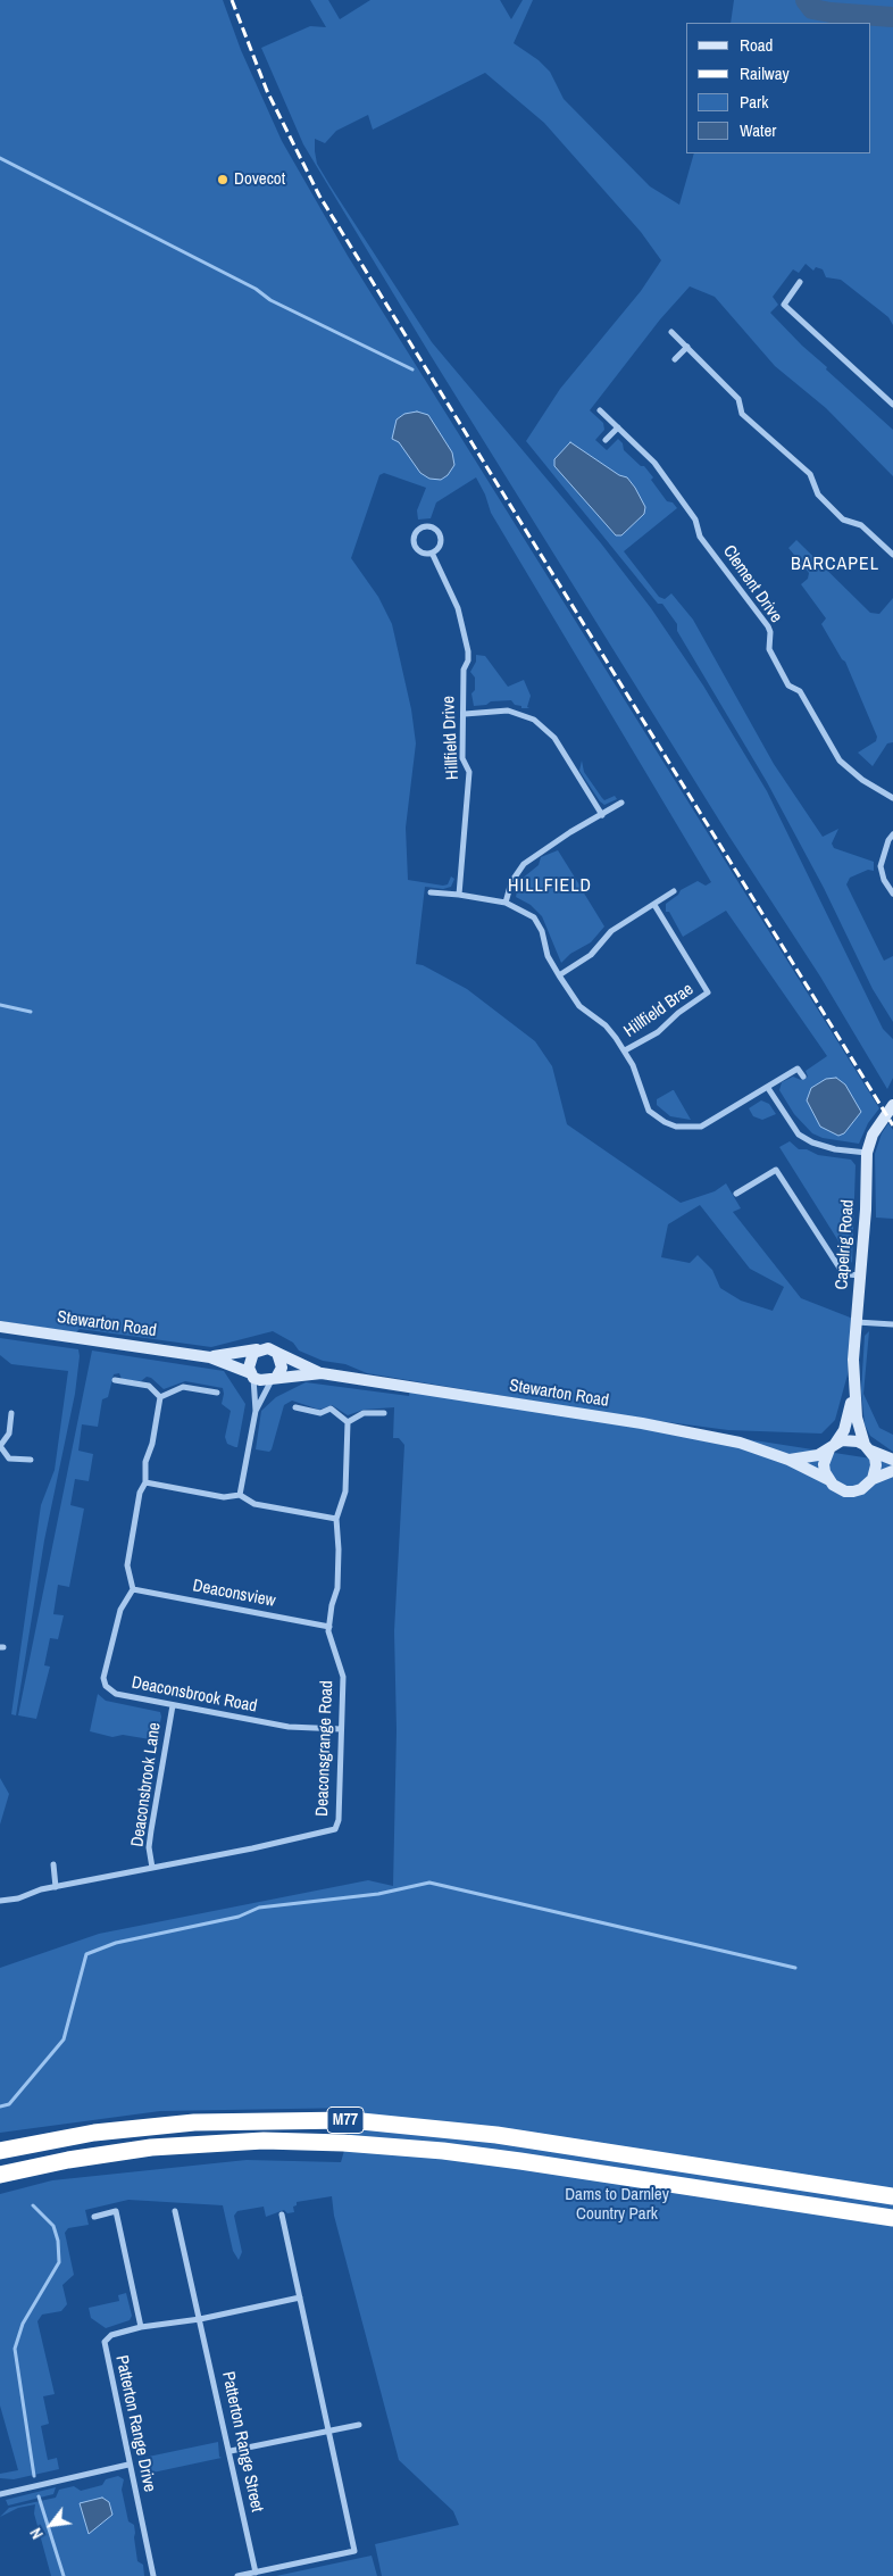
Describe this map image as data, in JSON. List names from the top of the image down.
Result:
{
  "streets": {
    "highway": ["M77"],
    "main road": ["Capelrig Road", "Stewarton Road"],
    "street": [
      "Clement Drive",
      "Hillfield Drive",
      "Hillfield Brae",
      "Deaconsview",
      "Deaconsbrook Road",
      "Deaconsgrange Road",
      "Deaconsbrook Lane",
      "Patterton Range Drive",
      "Patterton Range Street"
    ]
  },
  "crossings": [
    ["Capelrig Road", "Stewarton Road"],
    ["Deaconsview", "Deaconsbrook Road"],
    ["Deaconsview", "Deaconsgrange Road"],
    ["Deaconsbrook Road", "Deaconsgrange Road"],
    ["Deaconsbrook Road", "Deaconsbrook Lane"],
    ["Deaconsgrange Road", "Deaconsbrook Lane"],
    ["Patterton Range Drive", "Patterton Range Street"]
  ],
  "districts": ["BARCAPEL", "HILLFIELD"],
  "parks": ["Dams to Darnley Country Park"],
  "places": ["Dovecot"],
  "legend": [
    "Road",
    "Railway",
    "Park",
    "Water"
  ],
  "north": "bottom left"
}
